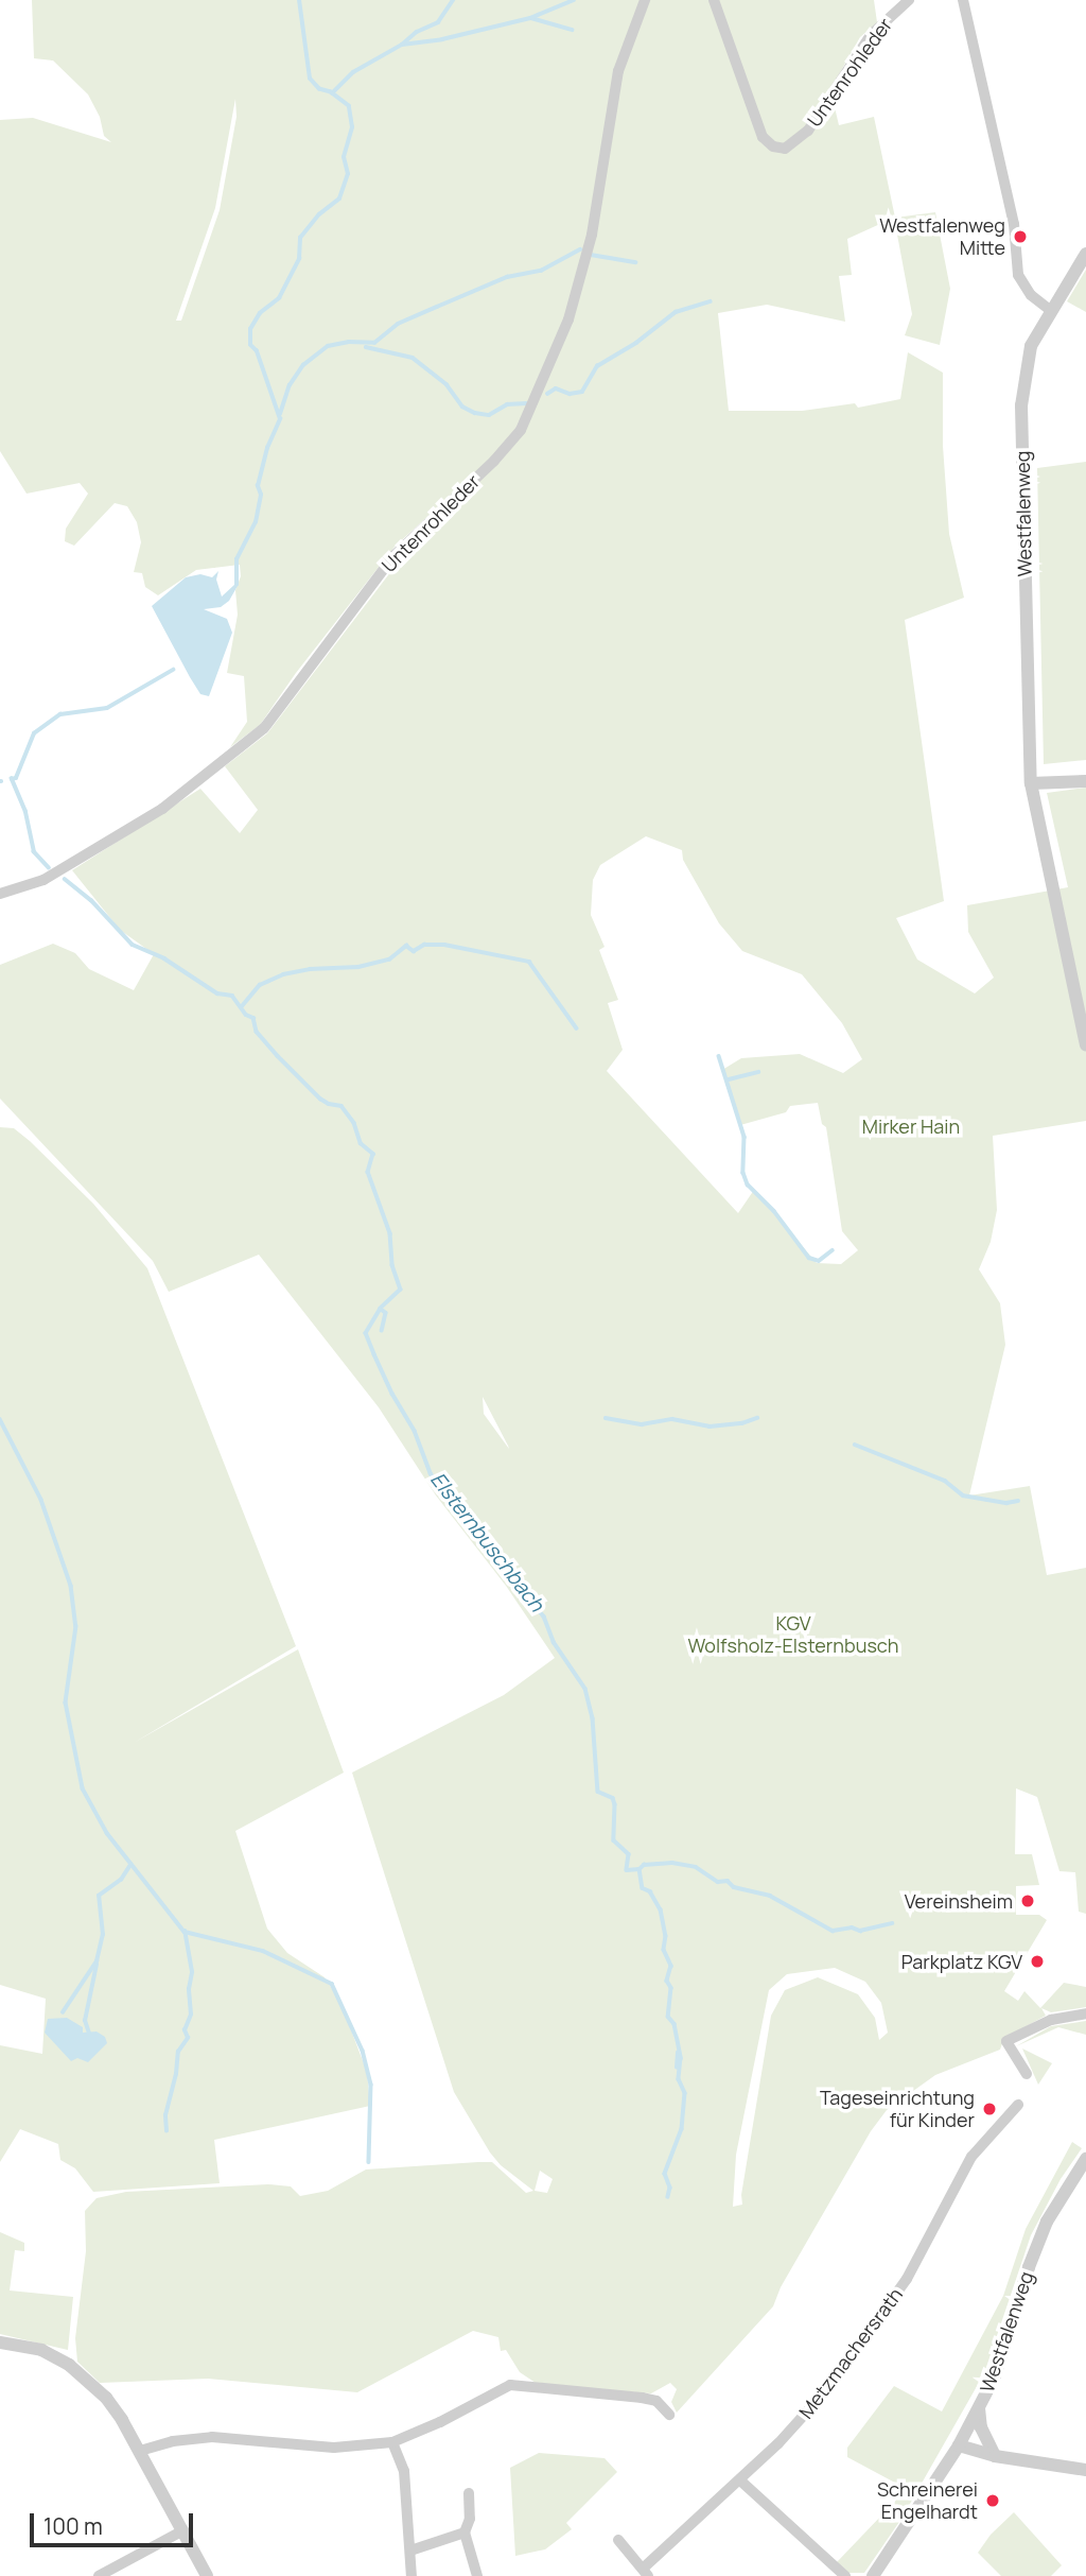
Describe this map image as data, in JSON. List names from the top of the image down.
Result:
{
  "streets": {
    "street": ["Untenrohleder", "Westfalenweg", "Metzmachersrath"]
  },
  "water": ["Elsternbuschbach"],
  "parks": ["Mirker Hain", "KGV Wolfsholz-Elsternbusch"],
  "places": [
    "Westfalenweg Mitte",
    "Vereinsheim",
    "Parkplatz KGV",
    "Tageseinrichtung für Kinder",
    "Schreinerei Engelhardt"
  ],
  "scale_bar": "100 m"
}
